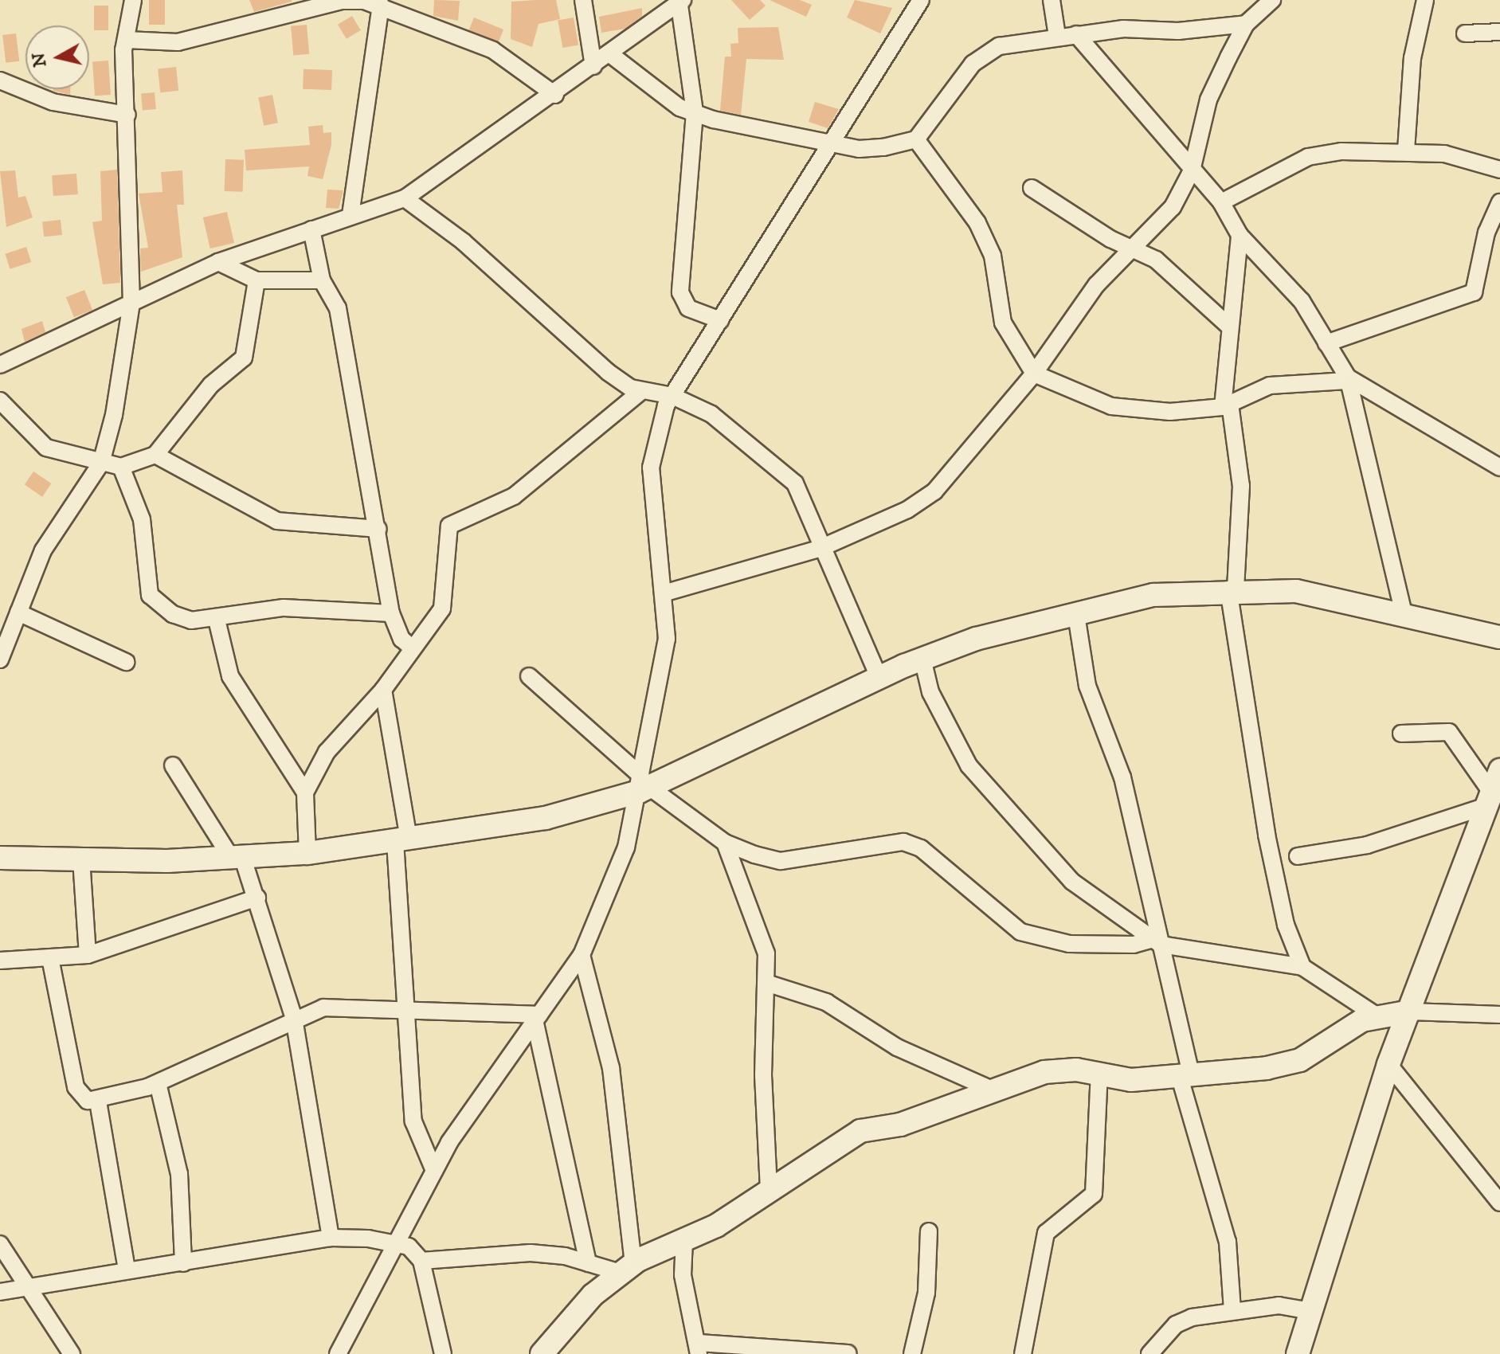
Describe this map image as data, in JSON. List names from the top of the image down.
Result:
{
  "north": "left"
}
